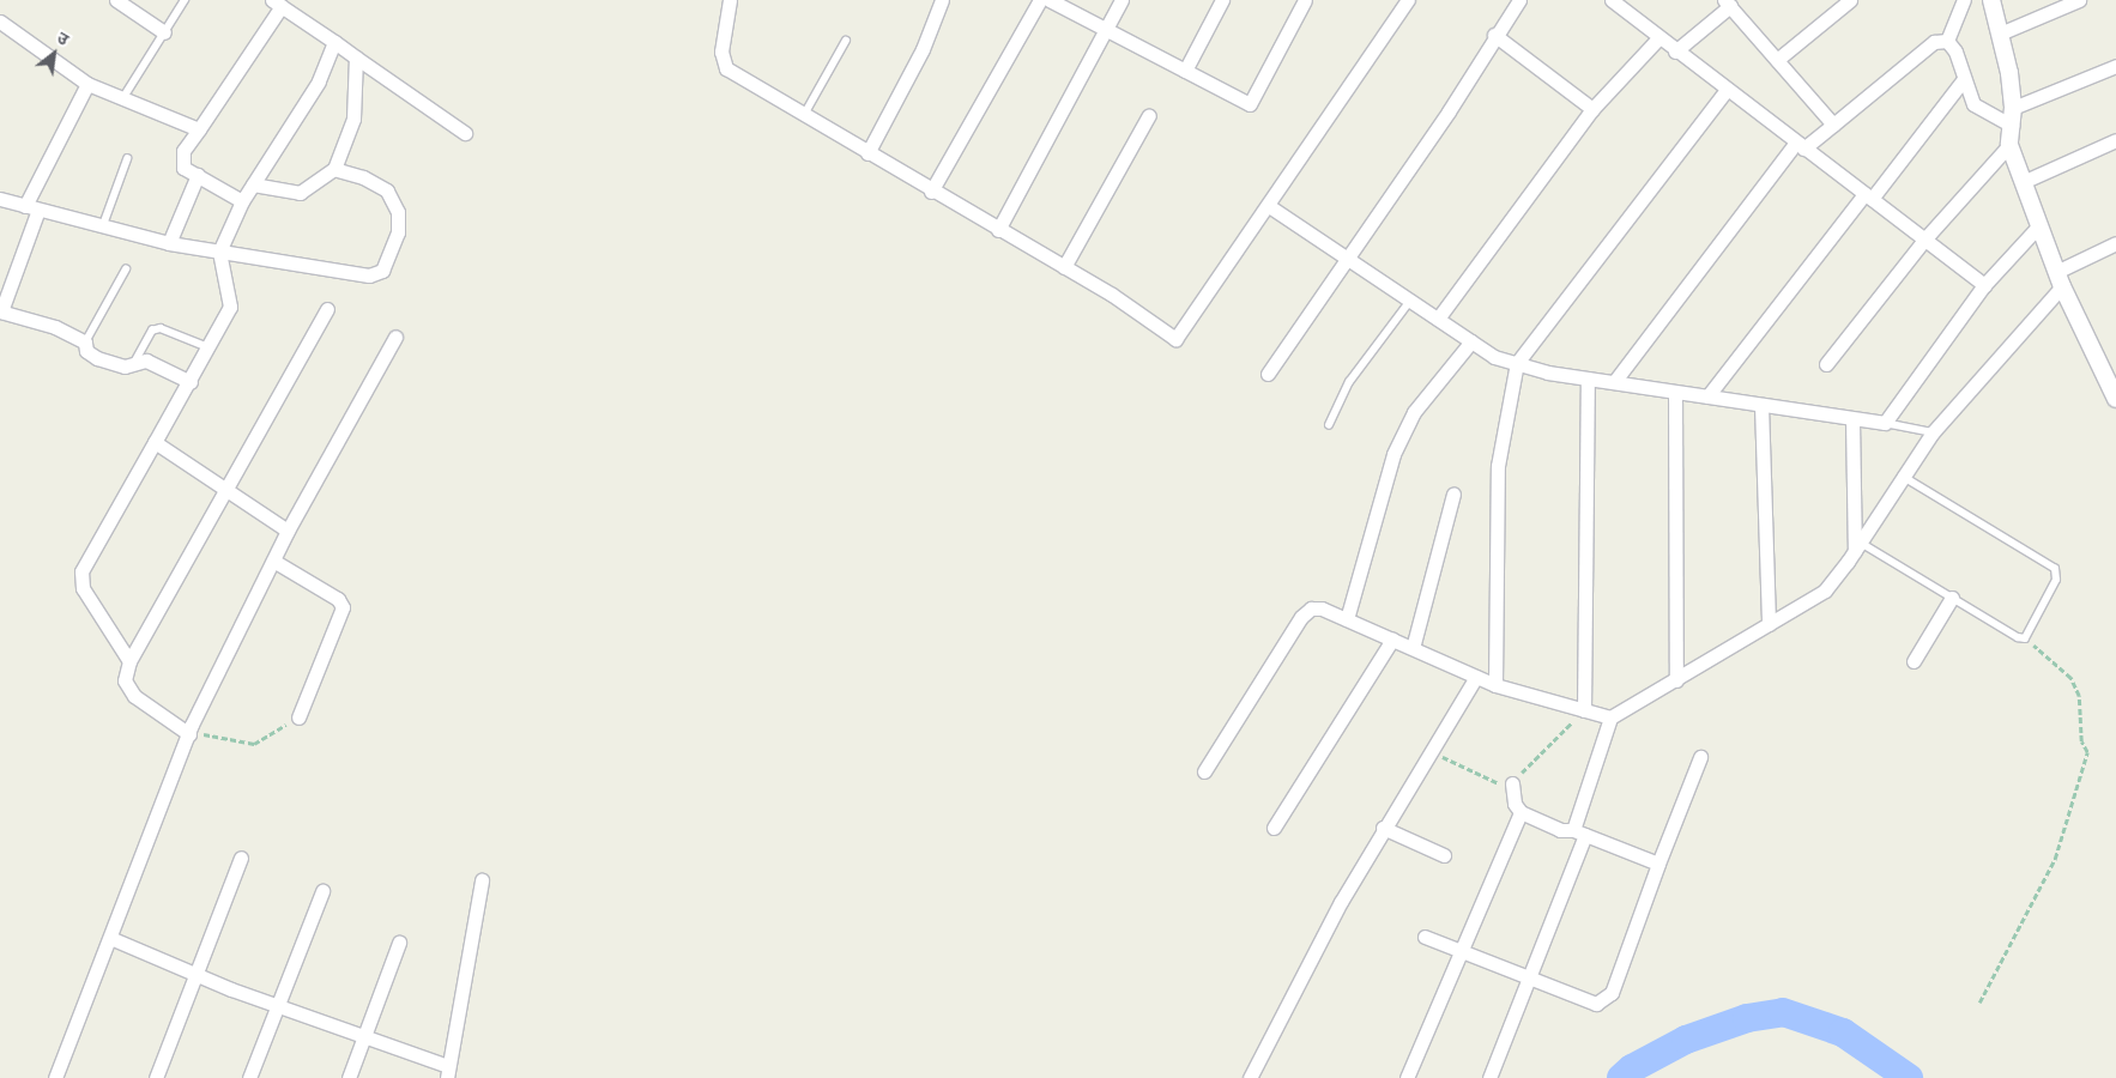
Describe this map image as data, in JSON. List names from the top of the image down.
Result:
{
  "north": "top right"
}
